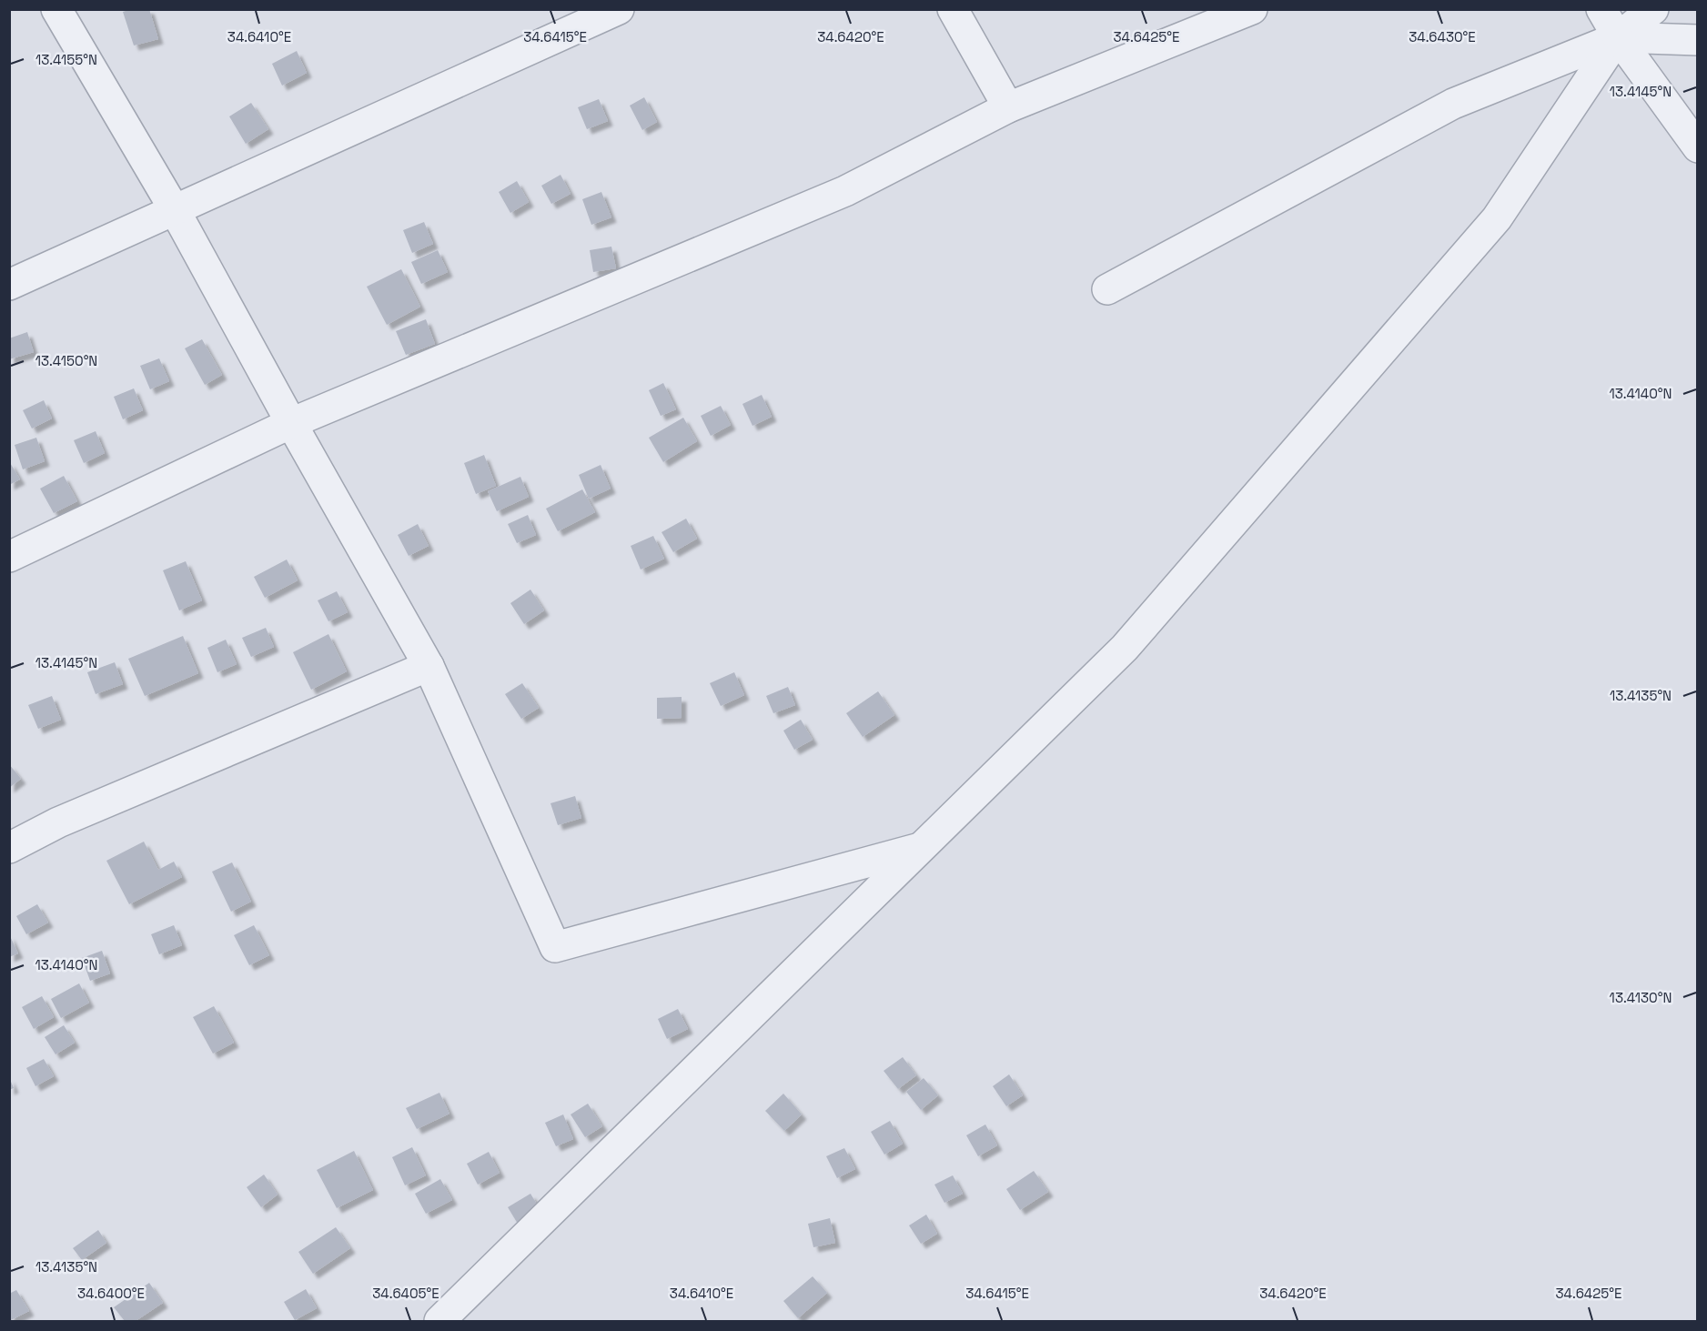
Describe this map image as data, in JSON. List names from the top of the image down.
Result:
{
  "coordinates": [
    "34.6410°E",
    "34.6415°E",
    "34.6420°E",
    "34.6425°E",
    "34.6430°E",
    "13.4155°N",
    "13.4145°N",
    "13.4150°N",
    "13.4140°N",
    "13.4135°N",
    "13.4130°N",
    "34.6400°E",
    "34.6405°E"
  ]
}
